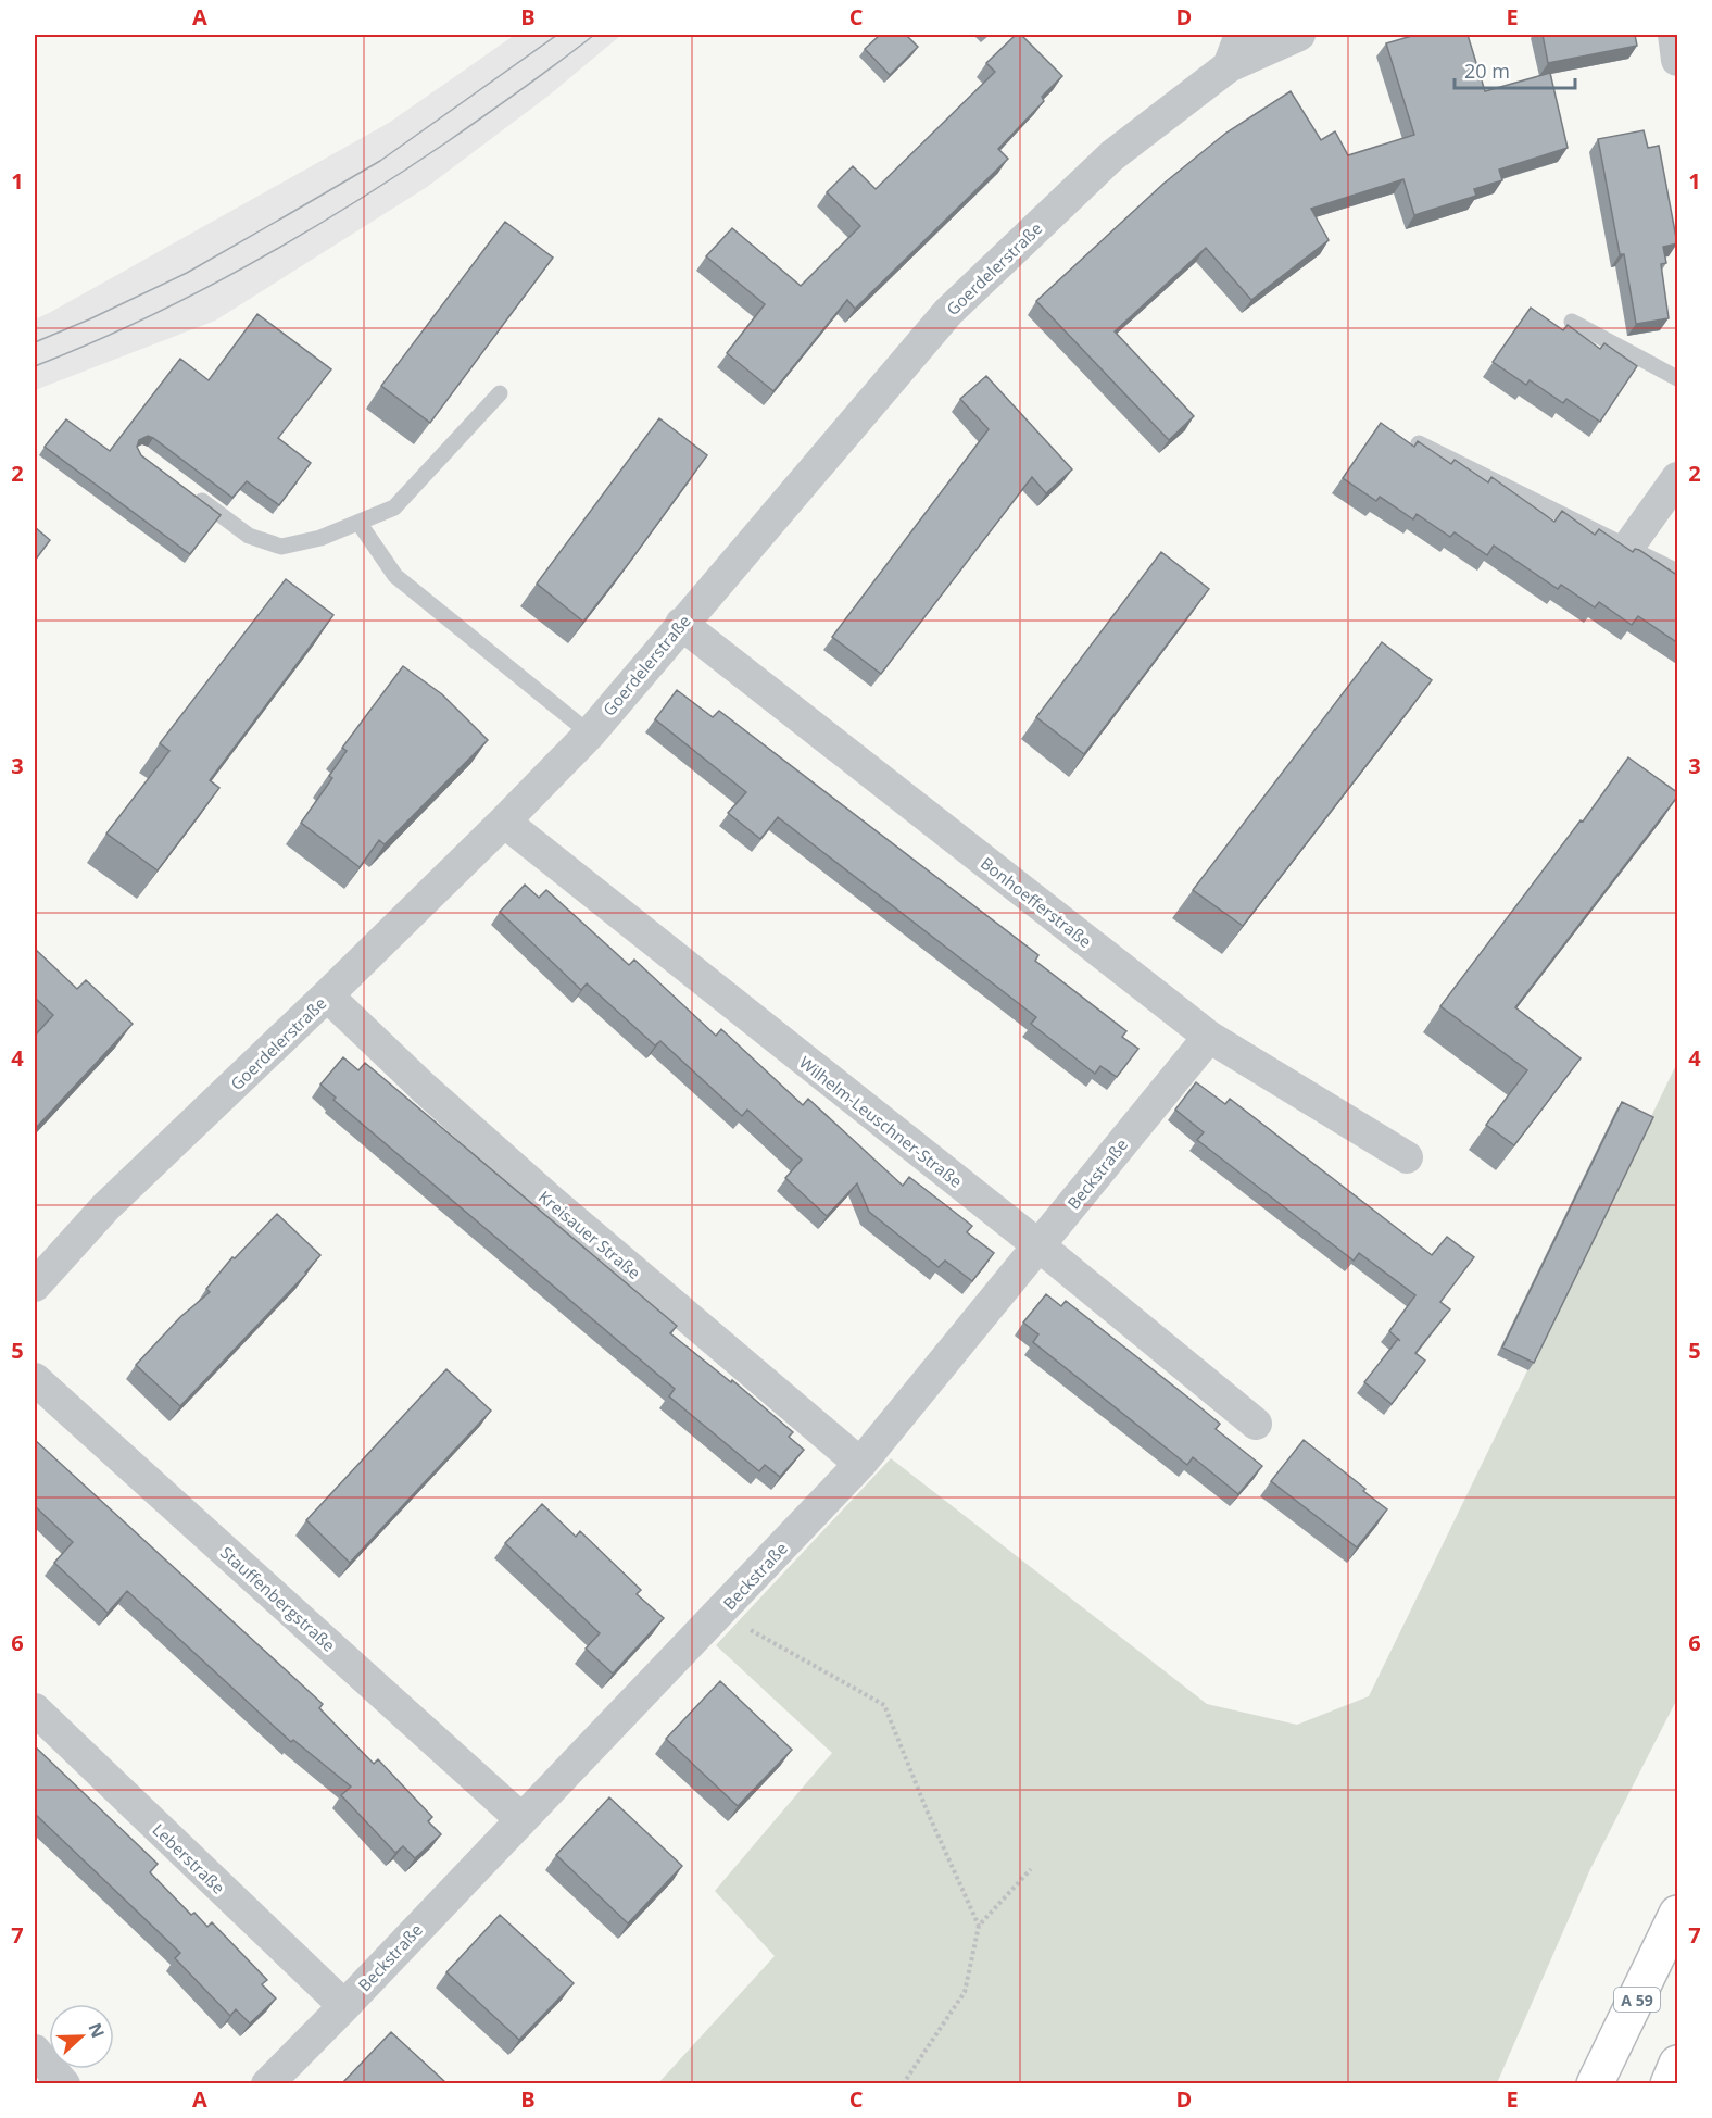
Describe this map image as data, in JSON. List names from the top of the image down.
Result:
{
  "streets": {
    "highway": ["A 59"],
    "street": [
      "Goerdelerstraße",
      "Bonhoefferstraße",
      "Wilhelm-Leuschner-Straße",
      "Beckstraße",
      "Kreisauer Straße",
      "Stauffenbergstraße",
      "Leberstraße"
    ]
  },
  "crossings": [
    ["Goerdelerstraße", "Bonhoefferstraße"],
    ["Goerdelerstraße", "Wilhelm-Leuschner-Straße"],
    ["Goerdelerstraße", "Kreisauer Straße"],
    ["Bonhoefferstraße", "Beckstraße"],
    ["Wilhelm-Leuschner-Straße", "Beckstraße"],
    ["Beckstraße", "Kreisauer Straße"],
    ["Beckstraße", "Stauffenbergstraße"],
    ["Beckstraße", "Leberstraße"]
  ],
  "scale_bar": "20 m",
  "north": "right",
  "grid": {
    "columns": [
      "A",
      "B",
      "C",
      "D",
      "E"
    ],
    "rows": [
      "1",
      "2",
      "3",
      "4",
      "5",
      "6",
      "7"
    ]
  }
}
